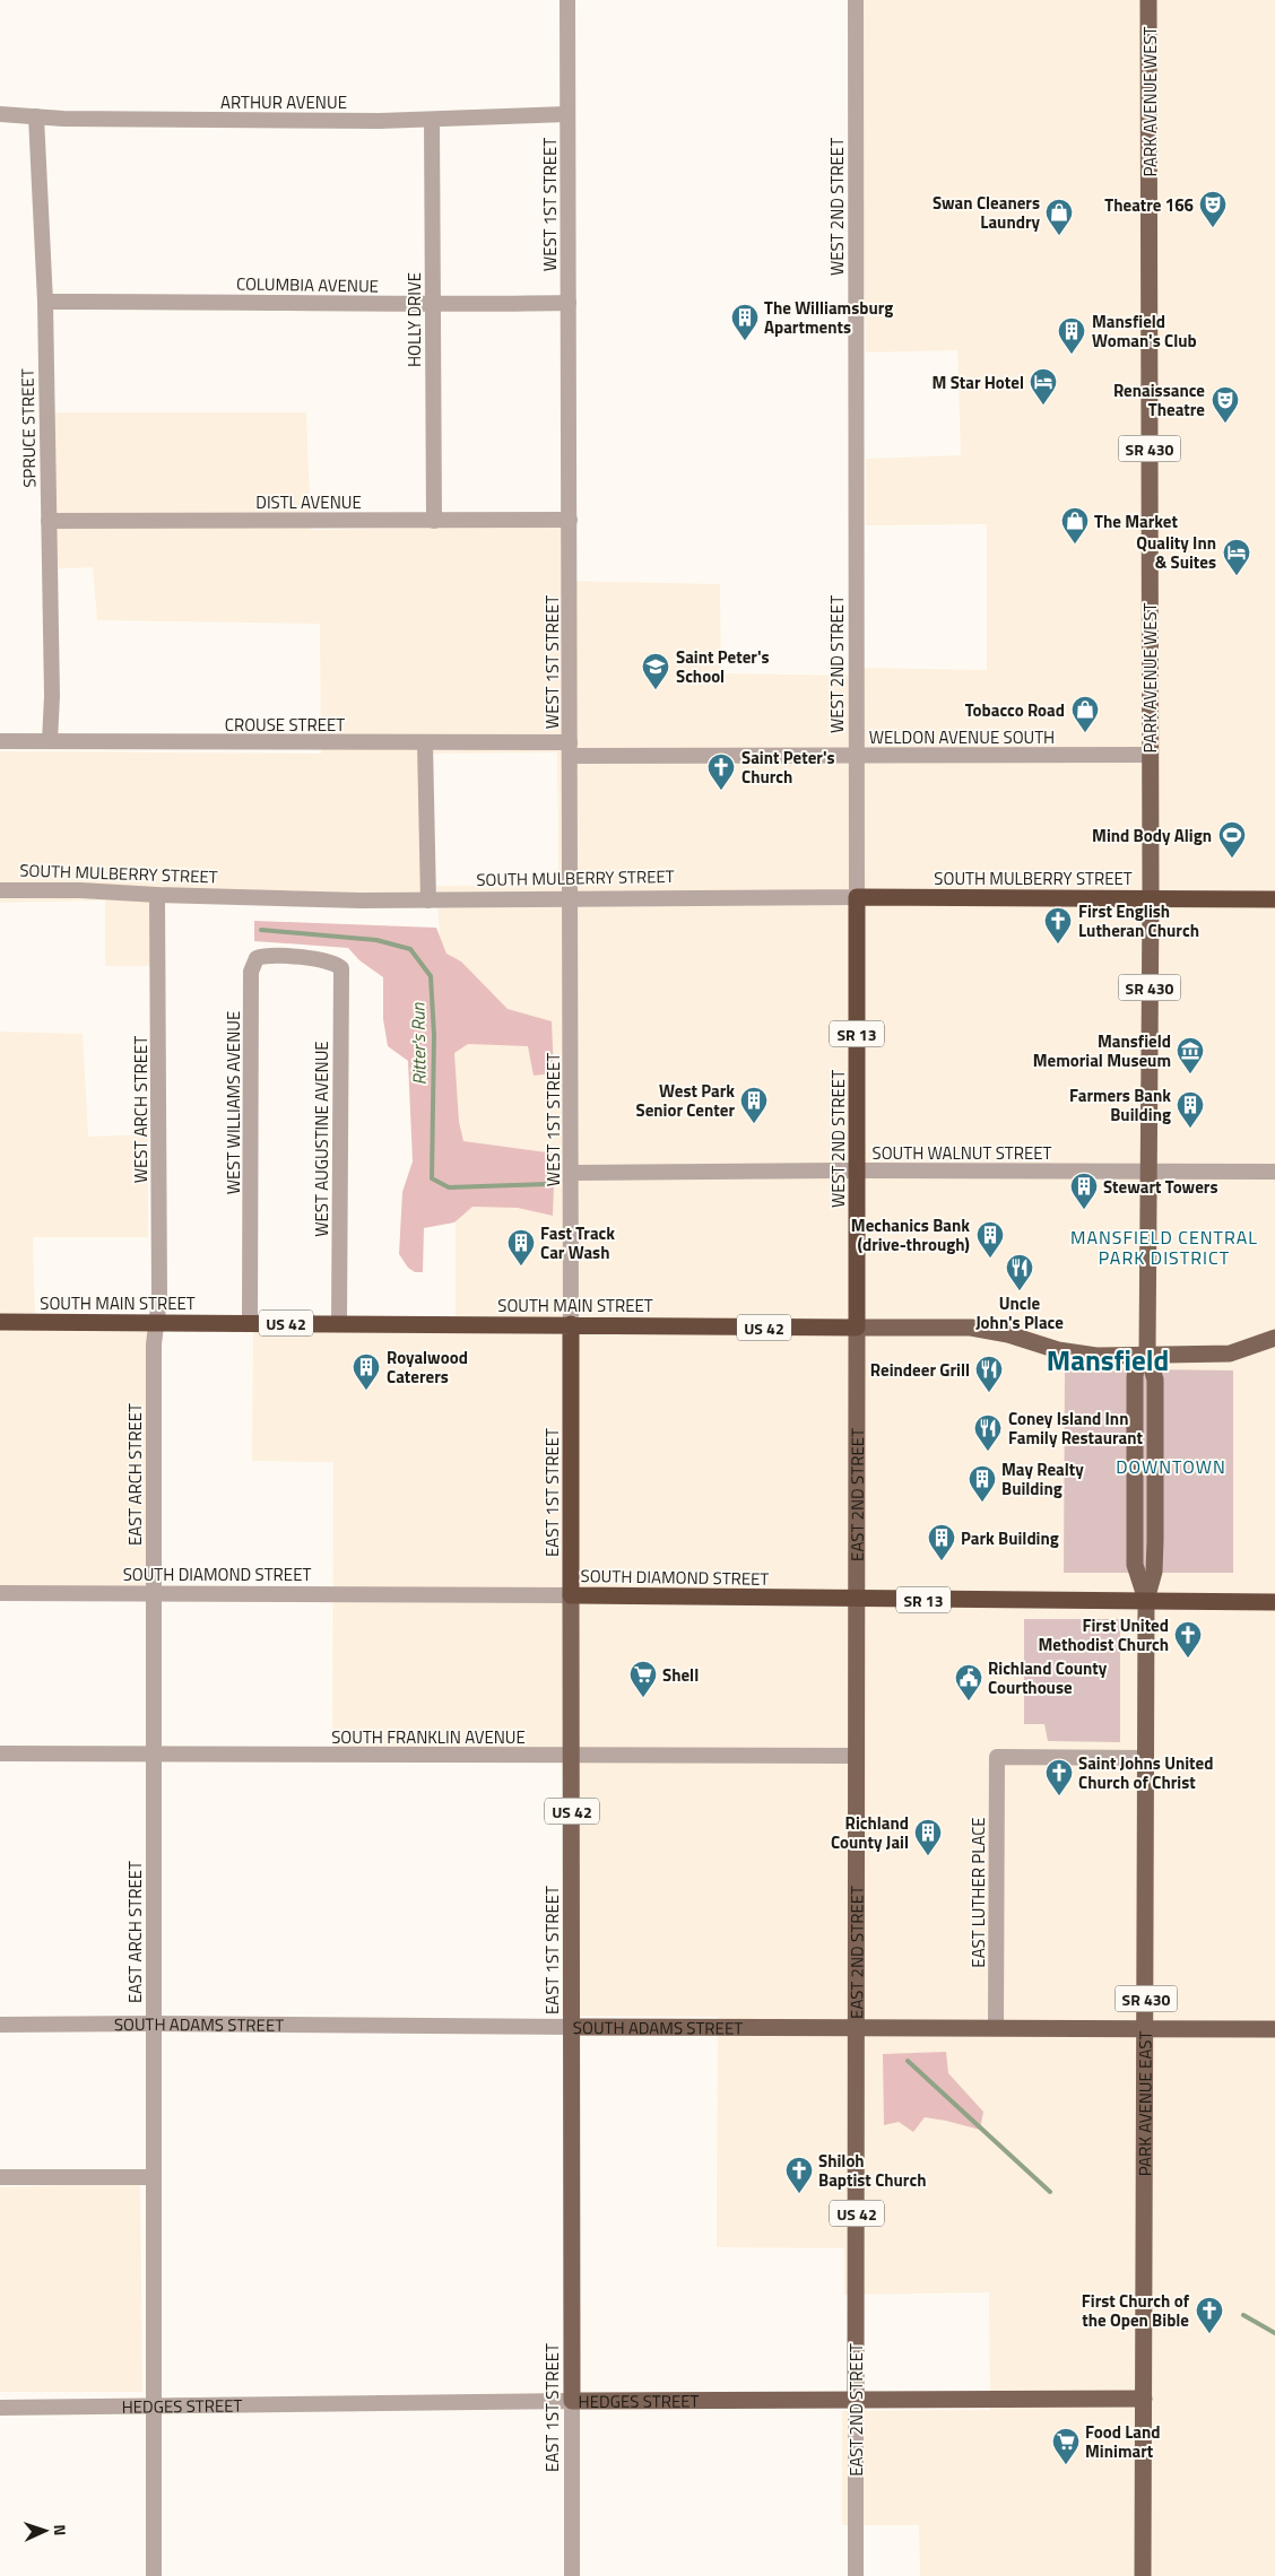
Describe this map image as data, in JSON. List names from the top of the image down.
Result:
{
  "streets": {
    "highway": [
      "WEST 2ND STREET",
      "SOUTH MULBERRY STREET",
      "SR 13",
      "SOUTH MAIN STREET",
      "US 42",
      "EAST 1ST STREET",
      "SOUTH DIAMOND STREET"
    ],
    "main road": [
      "PARK AVENUE WEST",
      "SR 430",
      "EAST 2ND STREET",
      "SOUTH ADAMS STREET",
      "PARK AVENUE EAST",
      "HEDGES STREET"
    ],
    "street": [
      "ARTHUR AVENUE",
      "WEST 1ST STREET",
      "COLUMBIA AVENUE",
      "HOLLY DRIVE",
      "SPRUCE STREET",
      "DISTL AVENUE",
      "CROUSE STREET",
      "WELDON AVENUE SOUTH",
      "WEST WILLIAMS AVENUE",
      "WEST ARCH STREET",
      "WEST AUGUSTINE AVENUE",
      "SOUTH WALNUT STREET",
      "EAST ARCH STREET",
      "SOUTH FRANKLIN AVENUE",
      "EAST LUTHER PLACE"
    ]
  },
  "crossings": [
    ["ARTHUR AVENUE", "WEST 1ST STREET"],
    ["ARTHUR AVENUE", "HOLLY DRIVE"],
    ["ARTHUR AVENUE", "SPRUCE STREET"],
    ["PARK AVENUE WEST", "WELDON AVENUE SOUTH"],
    ["PARK AVENUE WEST", "SOUTH MULBERRY STREET"],
    ["PARK AVENUE WEST", "SOUTH WALNUT STREET"],
    ["PARK AVENUE WEST", "SOUTH MAIN STREET"],
    ["PARK AVENUE WEST", "PARK AVENUE EAST"],
    ["WEST 1ST STREET", "COLUMBIA AVENUE"],
    ["WEST 1ST STREET", "DISTL AVENUE"],
    ["WEST 1ST STREET", "CROUSE STREET"],
    ["WEST 1ST STREET", "WELDON AVENUE SOUTH"],
    ["WEST 1ST STREET", "SOUTH MULBERRY STREET"],
    ["WEST 1ST STREET", "SOUTH WALNUT STREET"],
    ["WEST 1ST STREET", "SOUTH MAIN STREET"],
    ["WEST 1ST STREET", "EAST 1ST STREET"],
    ["WEST 2ND STREET", "WELDON AVENUE SOUTH"],
    ["WEST 2ND STREET", "SOUTH MULBERRY STREET"],
    ["WEST 2ND STREET", "SOUTH WALNUT STREET"],
    ["WEST 2ND STREET", "SOUTH MAIN STREET"],
    ["WEST 2ND STREET", "EAST 2ND STREET"],
    ["COLUMBIA AVENUE", "HOLLY DRIVE"],
    ["COLUMBIA AVENUE", "SPRUCE STREET"],
    ["HOLLY DRIVE", "DISTL AVENUE"],
    ["SPRUCE STREET", "DISTL AVENUE"],
    ["SPRUCE STREET", "CROUSE STREET"],
    ["CROUSE STREET", "WELDON AVENUE SOUTH"],
    ["SOUTH MULBERRY STREET", "WEST ARCH STREET"],
    ["SR 13", "SOUTH DIAMOND STREET"],
    ["SR 13", "PARK AVENUE EAST"],
    ["WEST WILLIAMS AVENUE", "WEST AUGUSTINE AVENUE"],
    ["WEST WILLIAMS AVENUE", "SOUTH MAIN STREET"],
    ["WEST ARCH STREET", "SOUTH MAIN STREET"],
    ["WEST ARCH STREET", "EAST ARCH STREET"],
    ["WEST AUGUSTINE AVENUE", "SOUTH MAIN STREET"],
    ["SOUTH MAIN STREET", "EAST ARCH STREET"],
    ["SOUTH MAIN STREET", "EAST 1ST STREET"],
    ["SOUTH MAIN STREET", "EAST 2ND STREET"],
    ["SOUTH MAIN STREET", "PARK AVENUE EAST"],
    ["EAST ARCH STREET", "SOUTH DIAMOND STREET"],
    ["EAST ARCH STREET", "SOUTH FRANKLIN AVENUE"],
    ["EAST ARCH STREET", "SOUTH ADAMS STREET"],
    ["EAST ARCH STREET", "HEDGES STREET"],
    ["EAST 1ST STREET", "SOUTH DIAMOND STREET"],
    ["EAST 1ST STREET", "SOUTH FRANKLIN AVENUE"],
    ["EAST 1ST STREET", "SOUTH ADAMS STREET"],
    ["EAST 1ST STREET", "HEDGES STREET"],
    ["EAST 2ND STREET", "SOUTH DIAMOND STREET"],
    ["EAST 2ND STREET", "SOUTH FRANKLIN AVENUE"],
    ["EAST 2ND STREET", "SOUTH ADAMS STREET"],
    ["EAST 2ND STREET", "HEDGES STREET"],
    ["SOUTH DIAMOND STREET", "PARK AVENUE EAST"],
    ["EAST LUTHER PLACE", "SOUTH ADAMS STREET"],
    ["EAST LUTHER PLACE", "PARK AVENUE EAST"],
    ["SOUTH ADAMS STREET", "PARK AVENUE EAST"],
    ["PARK AVENUE EAST", "HEDGES STREET"]
  ],
  "districts": ["MANSFIELD CENTRAL PARK DISTRICT", "Mansfield", "DOWNTOWN"],
  "water": ["Ritter's Run"],
  "places": {
    "theatre": ["Theatre 166", "Renaissance Theatre"],
    "shop": ["Swan Cleaners Laundry", "The Market", "Tobacco Road"],
    "building": [
      "The Williamsburg Apartments",
      "Mansfield Woman's Club",
      "West Park Senior Center",
      "Farmers Bank Building",
      "Stewart Towers",
      "Mechanics Bank (drive-through)",
      "Fast Track Car Wash",
      "Royalwood Caterers",
      "May Realty Building",
      "Park Building",
      "Richland County Jail"
    ],
    "hotel": ["M Star Hotel", "Quality Inn & Suites"],
    "school or university": ["Saint Peter's School"],
    "church": [
      "Saint Peter's Church",
      "First English Lutheran Church",
      "First United Methodist Church",
      "Saint Johns United Church of Christ",
      "Shiloh Baptist Church",
      "First Church of the Open Bible"
    ],
    "sports": ["Mind Body Align"],
    "museum": ["Mansfield Memorial Museum"],
    "restaurant": ["Uncle John's Place", "Reindeer Grill", "Coney Island Inn Family Restaurant"],
    "supermarket": ["Shell", "Food Land Minimart"],
    "public building": ["Richland County Courthouse"]
  },
  "north": "right"
}
